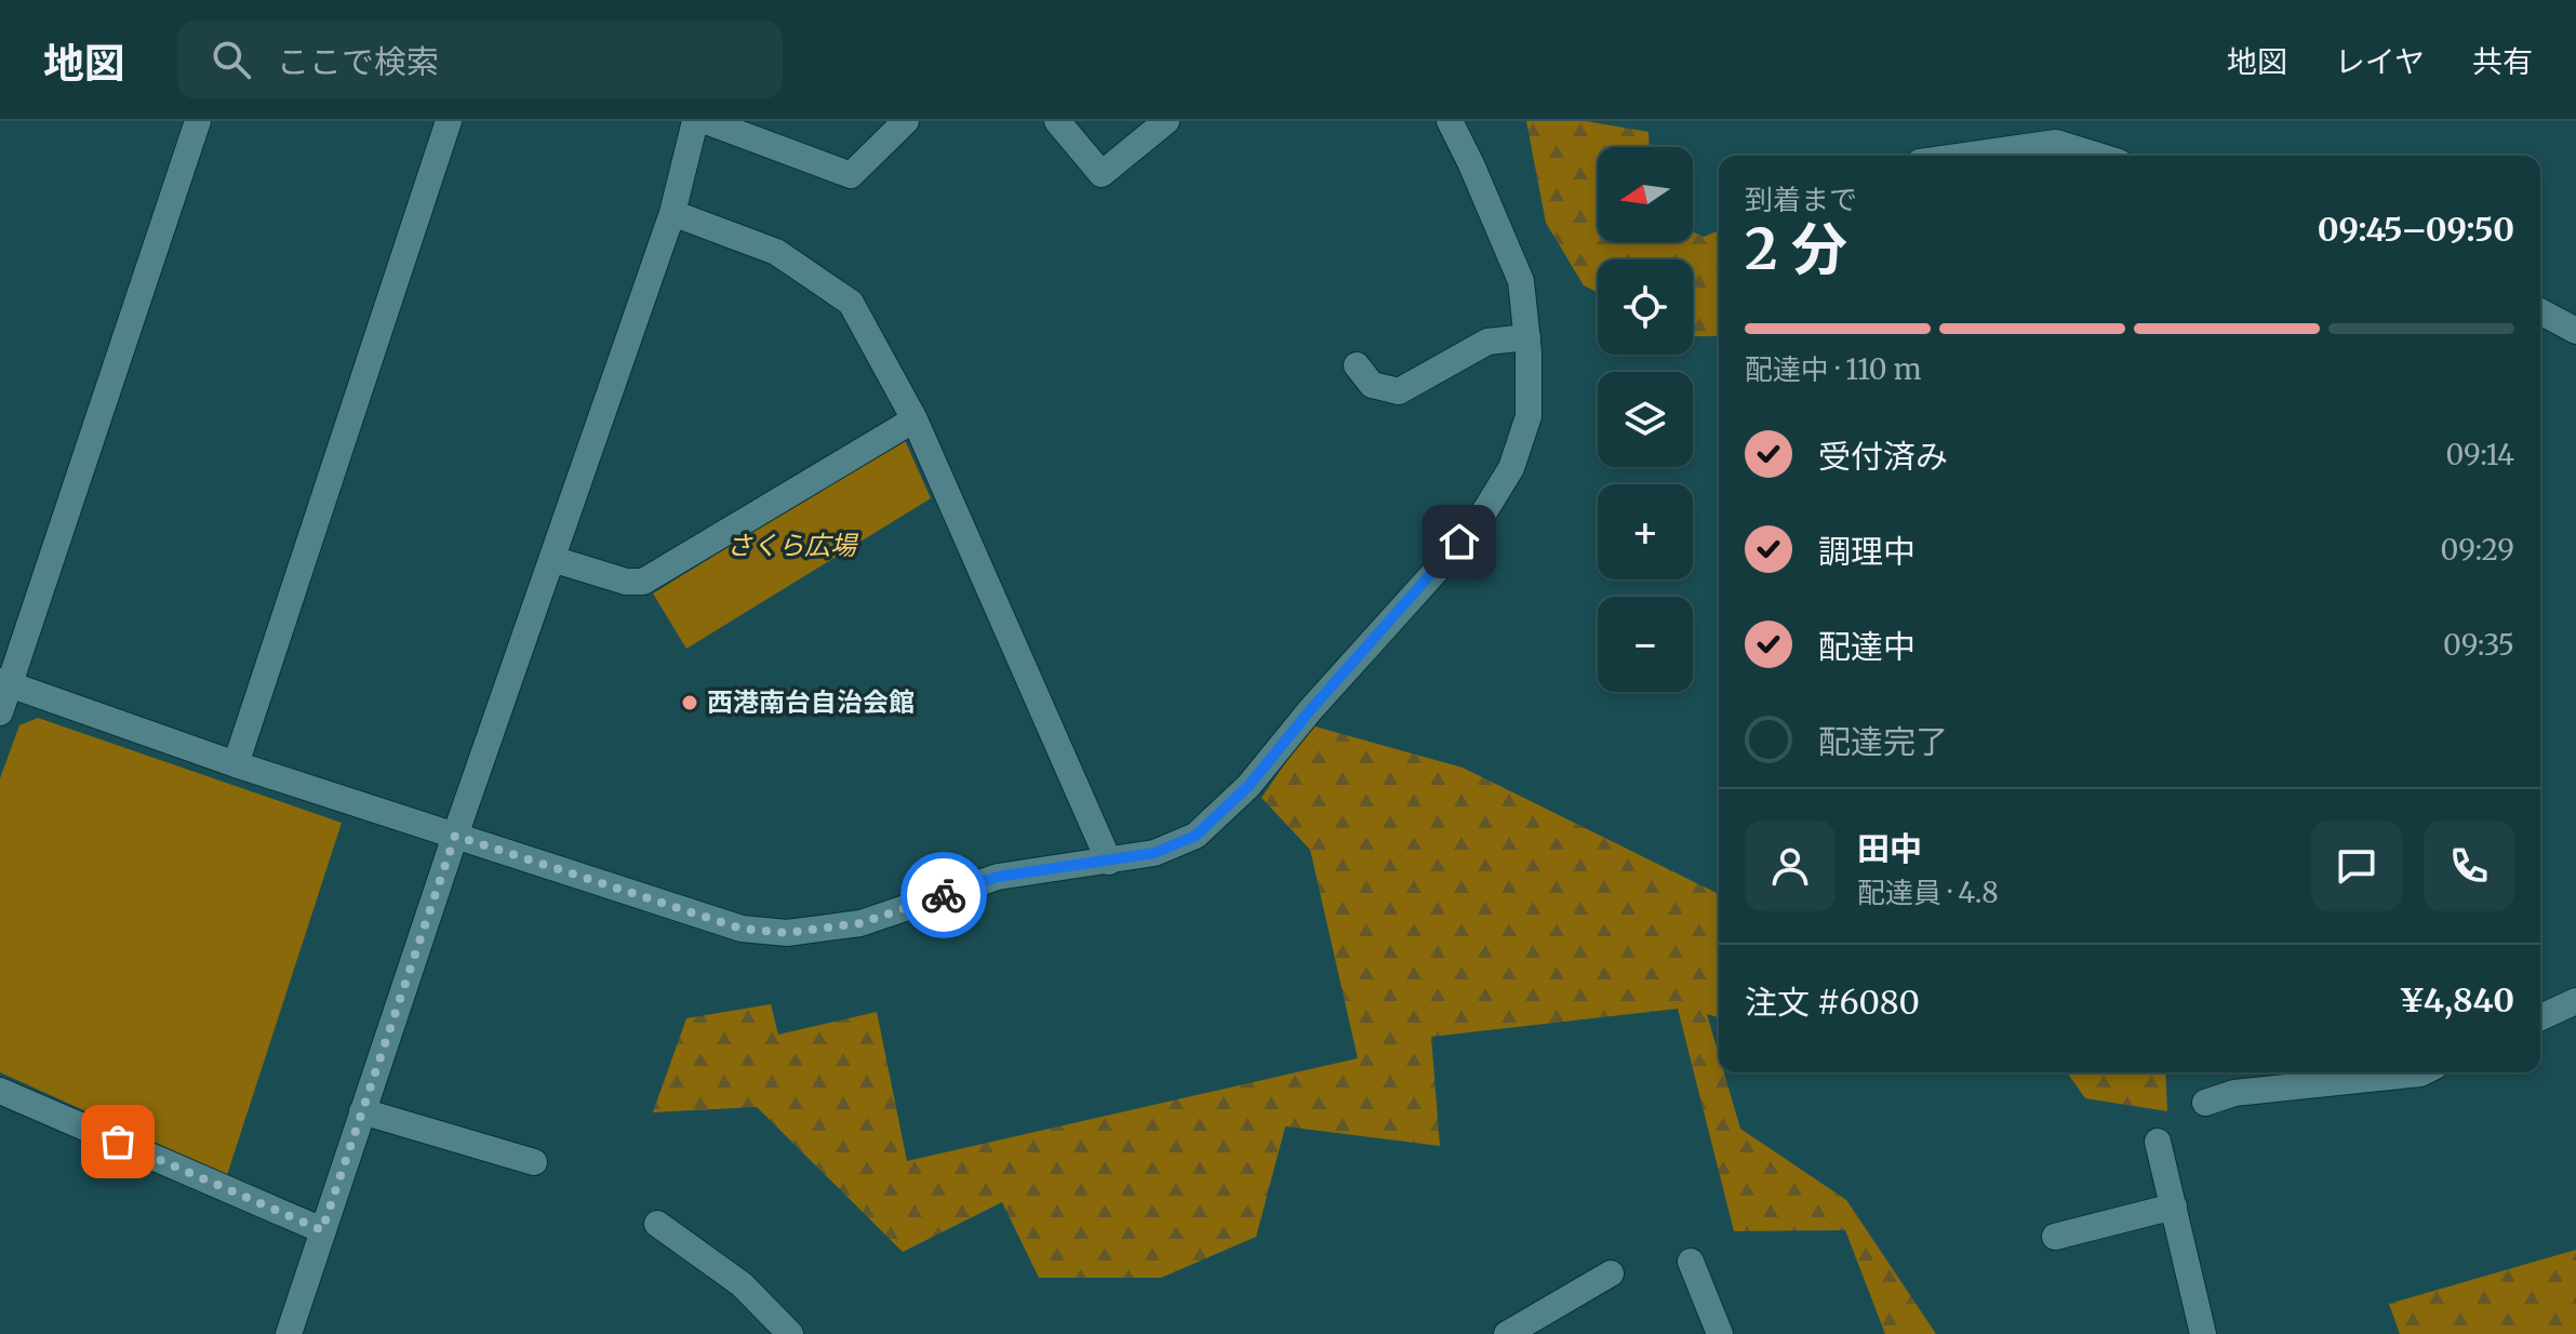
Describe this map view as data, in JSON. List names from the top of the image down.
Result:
{
  "parks": ["さくら広場"],
  "places": ["西港南台自治会館"],
  "north": "left",
  "page": {
    "header": "地図",
    "search": "ここで検索",
    "nav": ["地図", "レイヤ", "共有"],
    "map_buttons": ["+", "−"],
    "heading": ["2 分", "到着まで", "09:45–09:50"],
    "panel": [
      "田中",
      "配達員 · 4.8",
      "注文 #6080",
      "¥4,840"
    ],
    "bar": "配達中 · 110 m",
    "list": [
      ["受付済み", "09:14"],
      ["調理中", "09:29"],
      ["配達中", "09:35"],
      "配達完了"
    ]
  }
}
